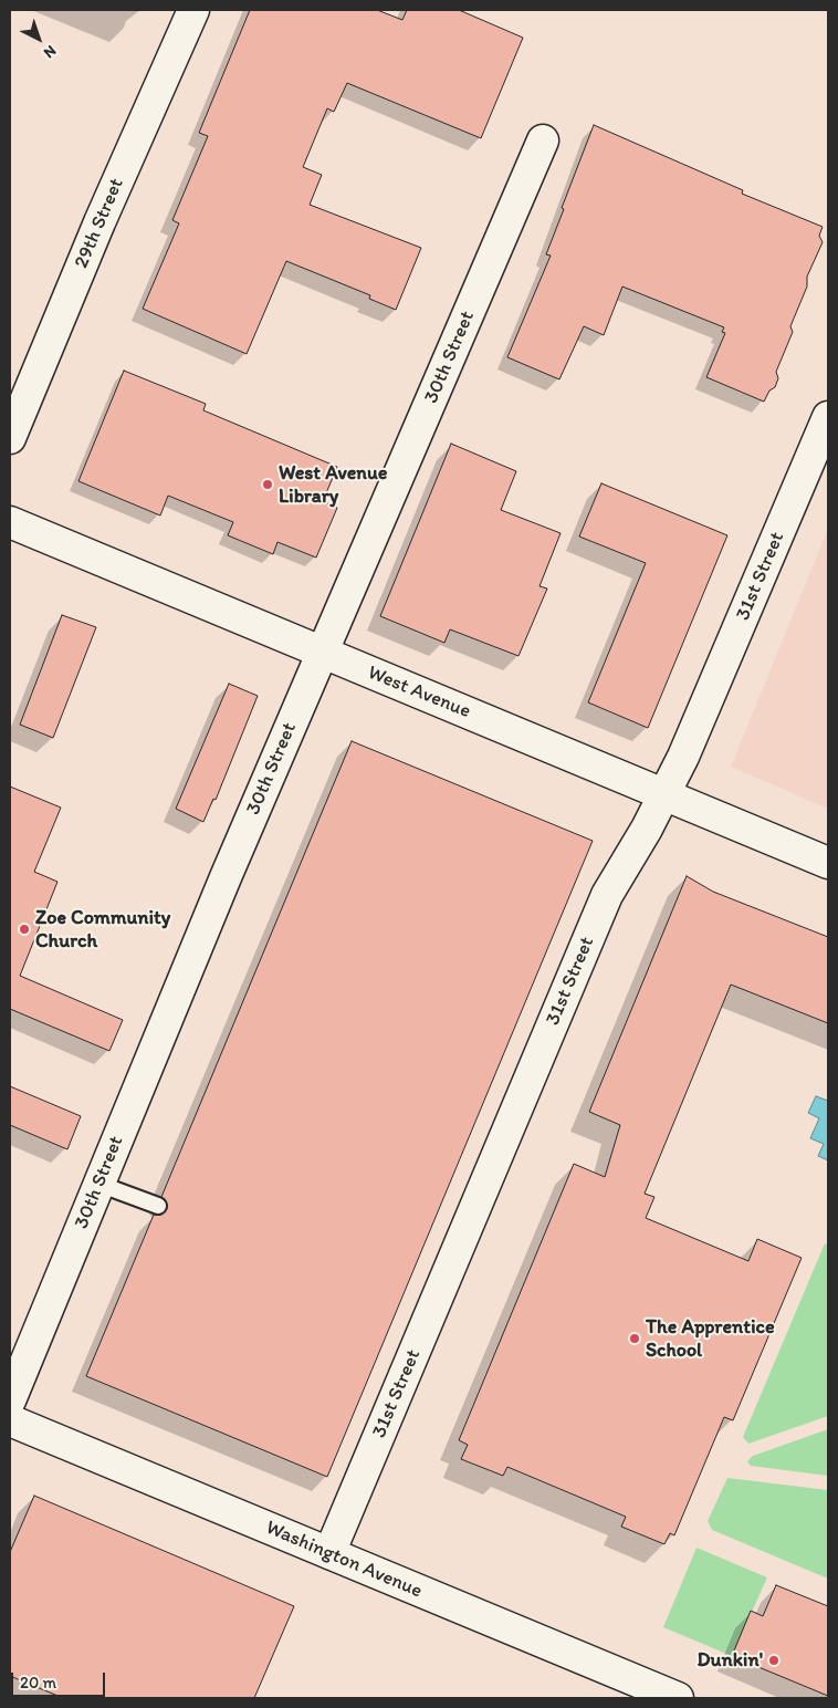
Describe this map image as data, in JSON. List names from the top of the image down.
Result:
{
  "streets": {
    "street": [
      "29th Street",
      "30th Street",
      "31st Street",
      "West Avenue",
      "Washington Avenue"
    ]
  },
  "crossings": [
    ["30th Street", "West Avenue"],
    ["31st Street", "West Avenue"],
    ["31st Street", "Washington Avenue"]
  ],
  "places": [
    "West Avenue Library",
    "Zoe Community Church",
    "The Apprentice School",
    "Dunkin'"
  ],
  "scale_bar": "20 m",
  "north": "bottom right"
}
